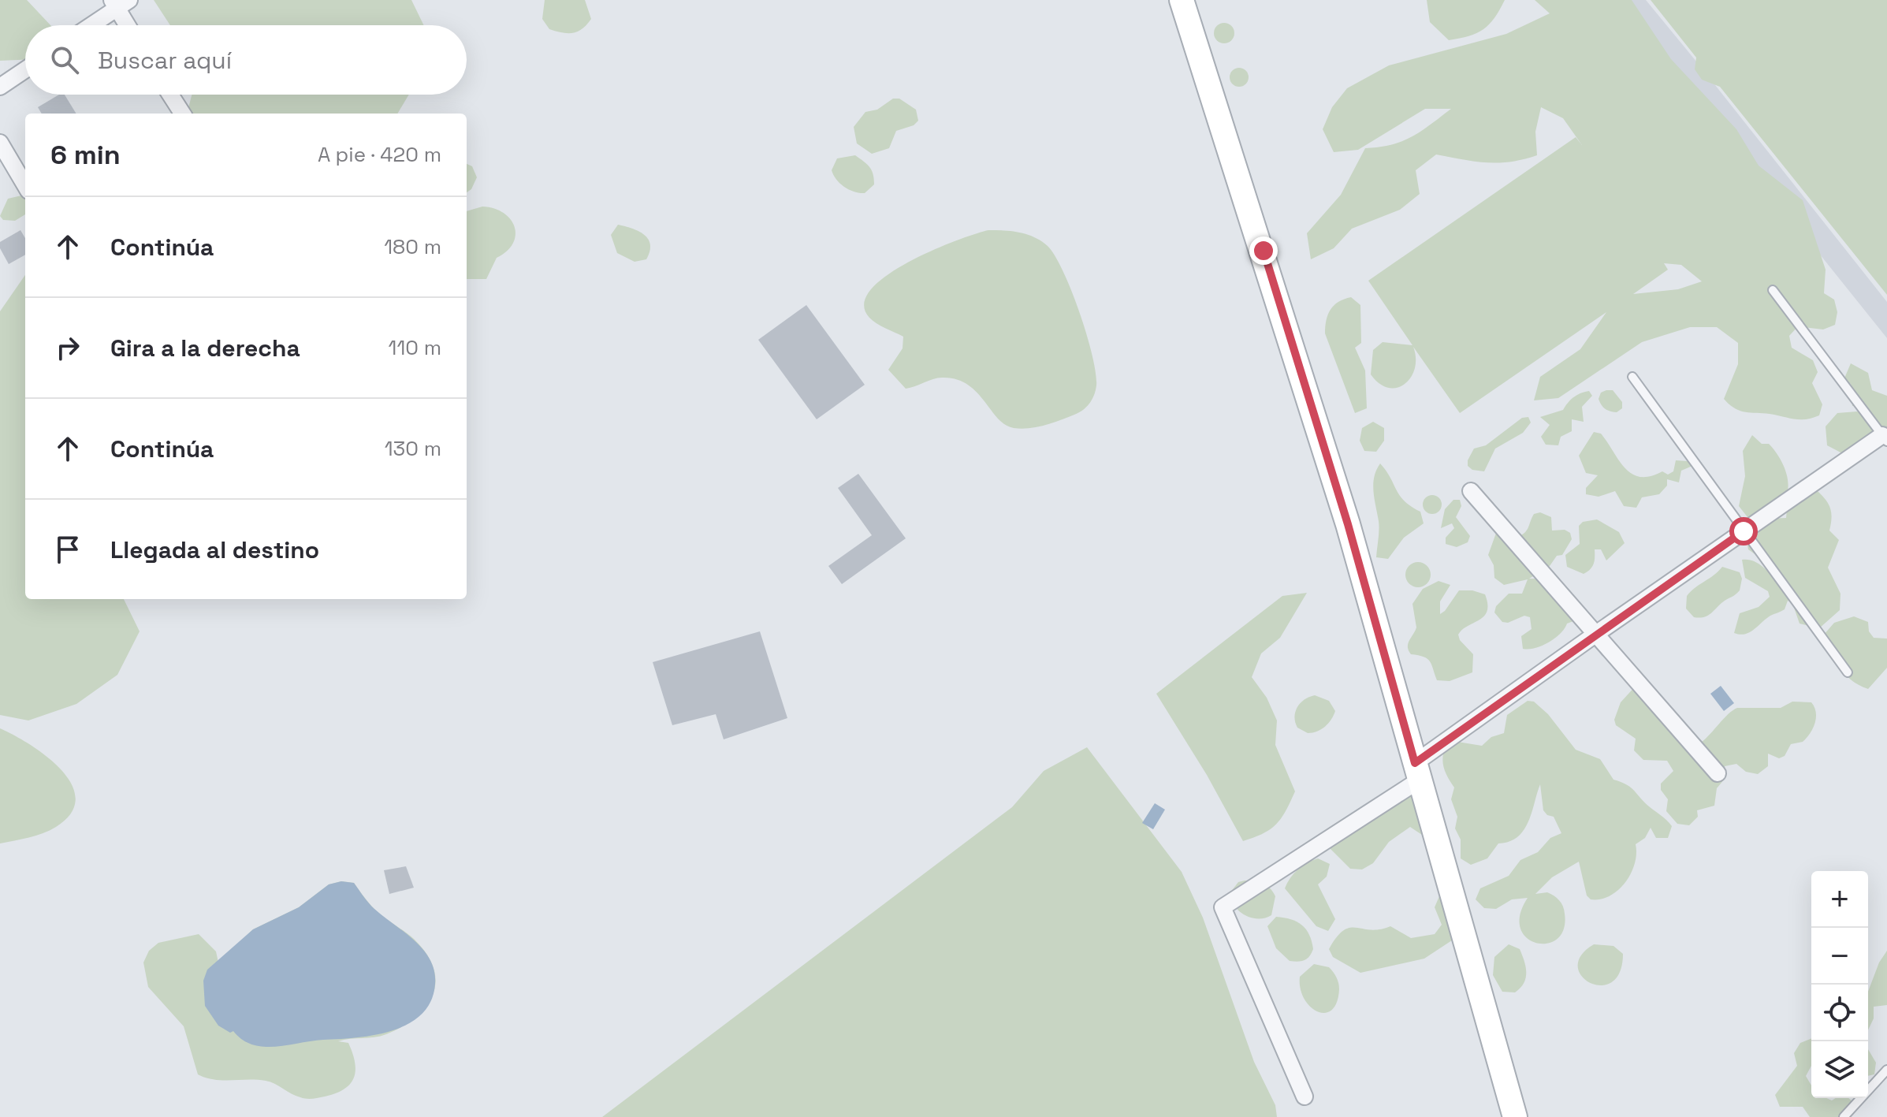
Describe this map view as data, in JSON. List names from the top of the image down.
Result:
{
  "page": {
    "search": "Buscar aquí",
    "heading": ["6 min", "A pie · 420 m"],
    "list": [
      ["Continúa", "180 m"],
      ["Gira a la derecha", "110 m"],
      ["Continúa", "130 m"],
      "Llegada al destino"
    ],
    "map_buttons": ["+", "−"]
  }
}
